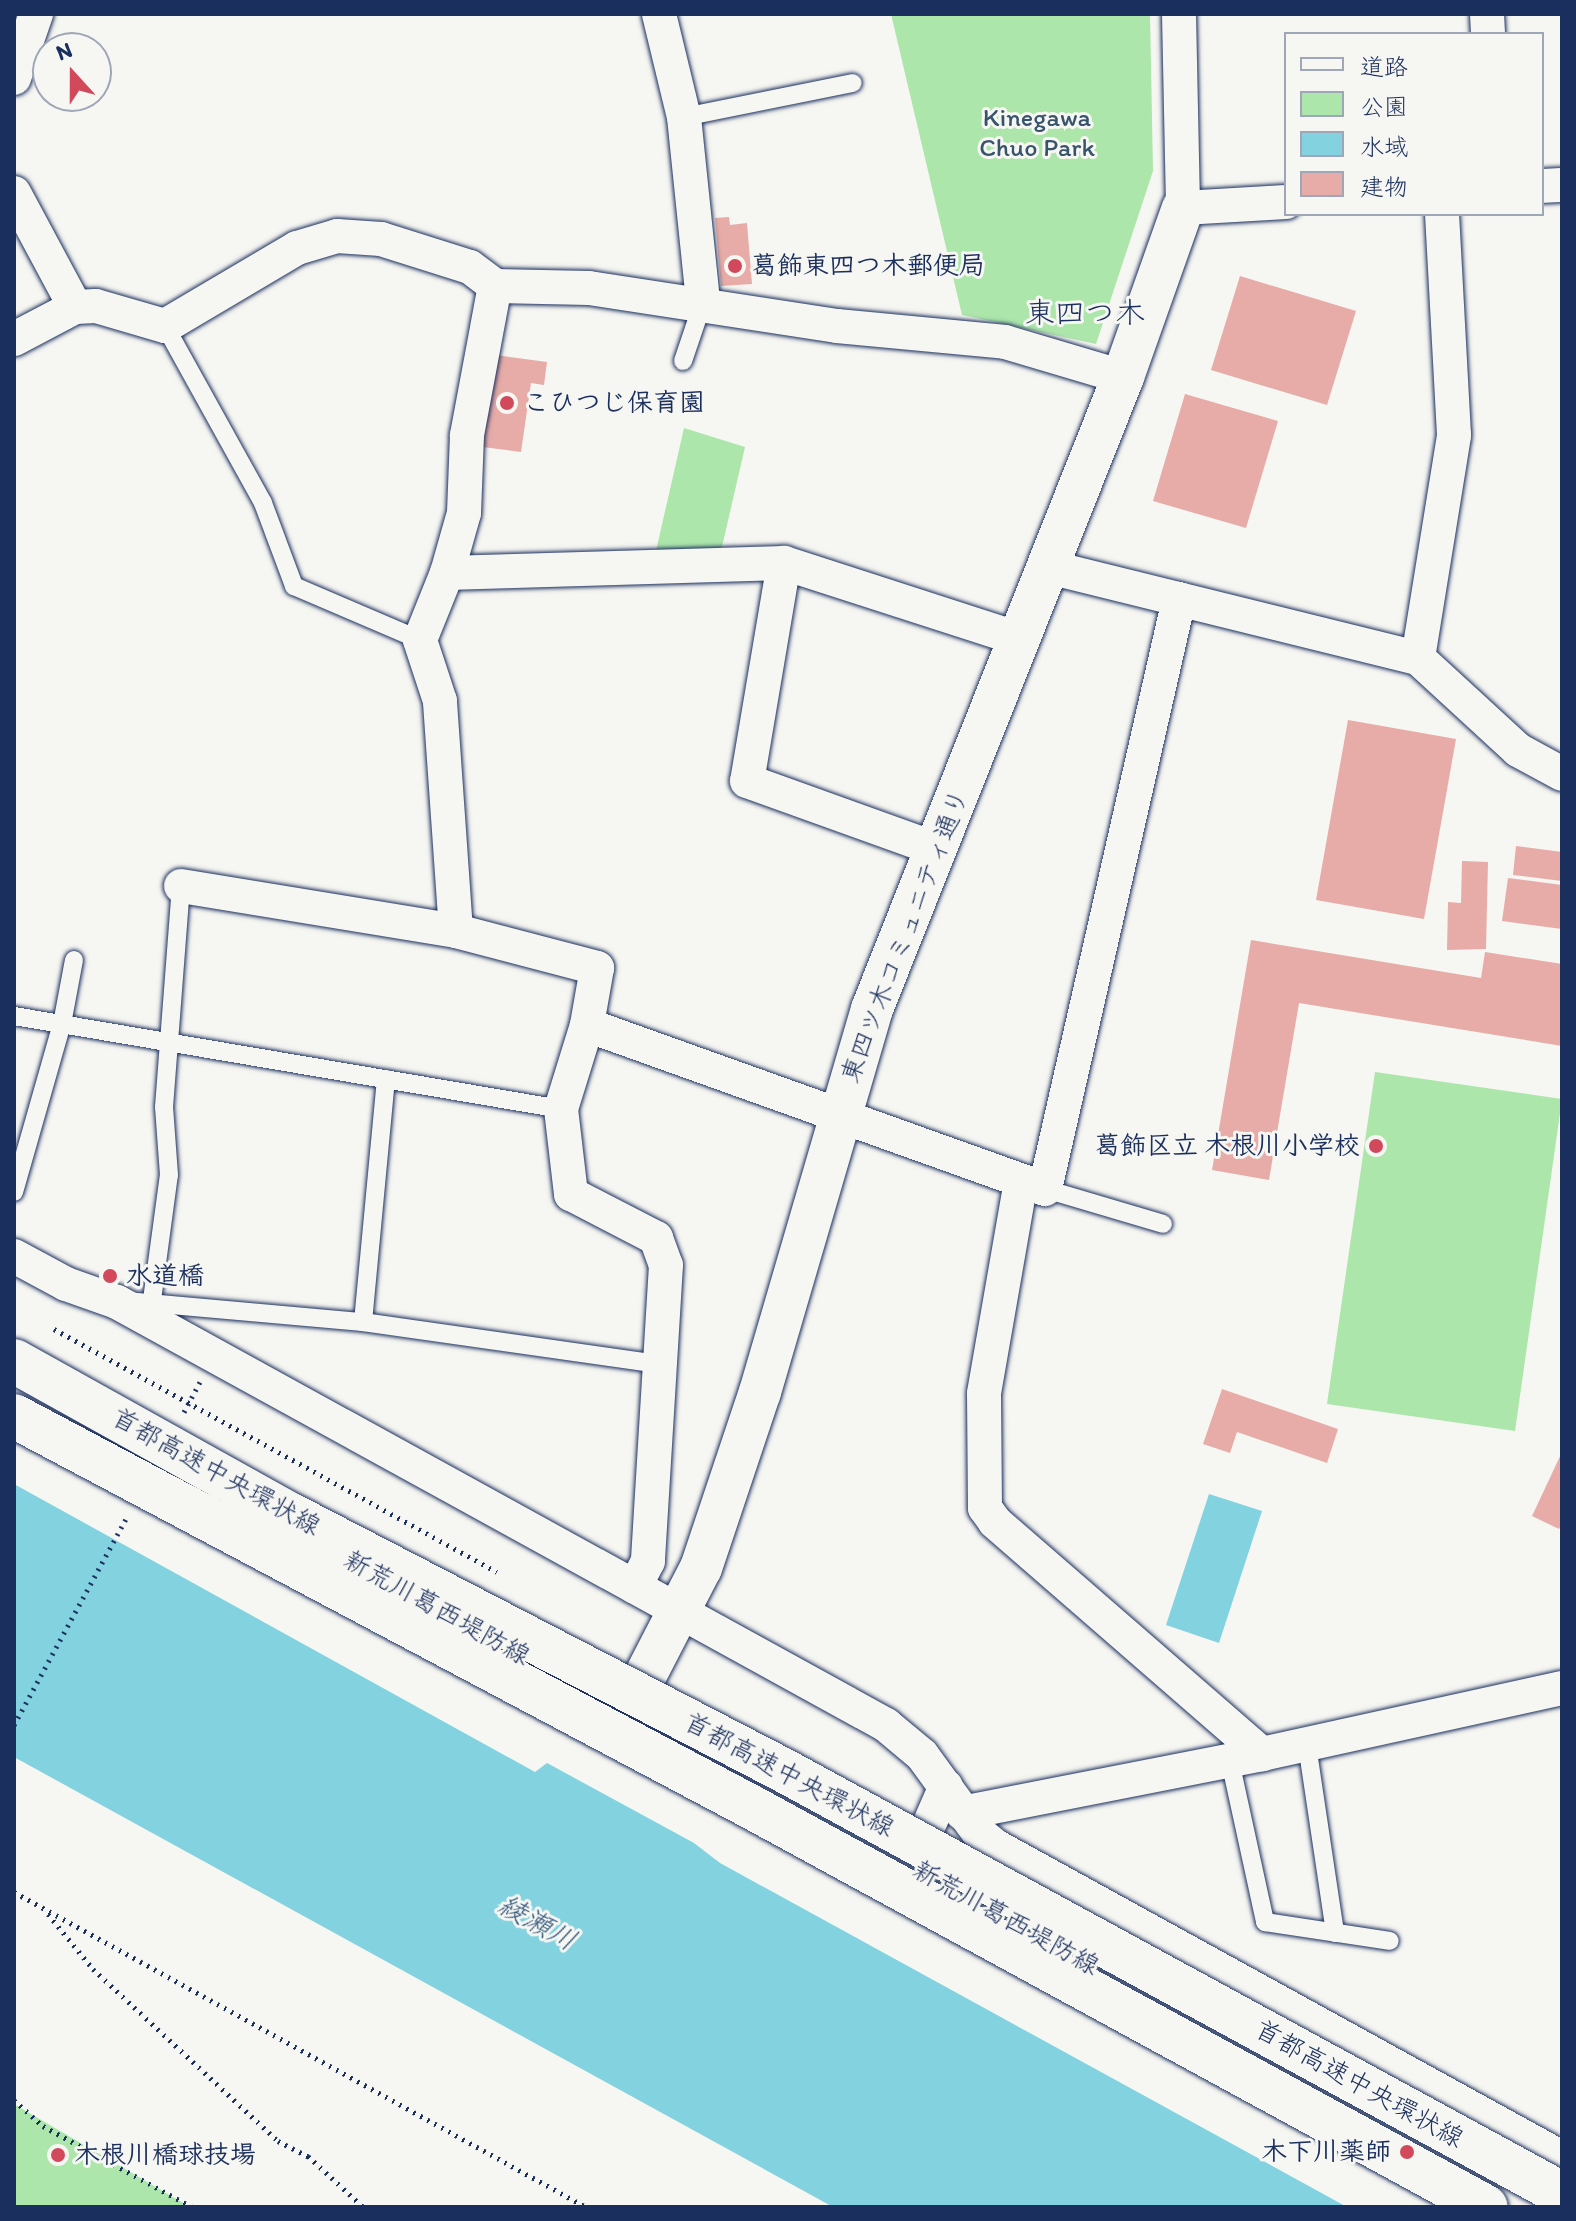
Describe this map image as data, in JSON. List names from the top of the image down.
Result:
{
  "streets": {
    "main road": ["首都高速中央環状線", "新荒川葛西堤防線"],
    "street": ["東四ツ木コミュニティ通り"]
  },
  "crossings": [
    ["東四ツ木コミュニティ通り", "新荒川葛西堤防線"]
  ],
  "districts": ["東四つ木"],
  "water": ["綾瀬川"],
  "parks": ["Kinegawa Chuo Park"],
  "places": [
    "葛飾東四つ木郵便局",
    "こひつじ保育園",
    "葛飾区立 木根川小学校",
    "水道橋",
    "木下川薬師",
    "木根川橋球技場"
  ],
  "legend": [
    "道路",
    "公園",
    "水域",
    "建物"
  ],
  "north": "top"
}
